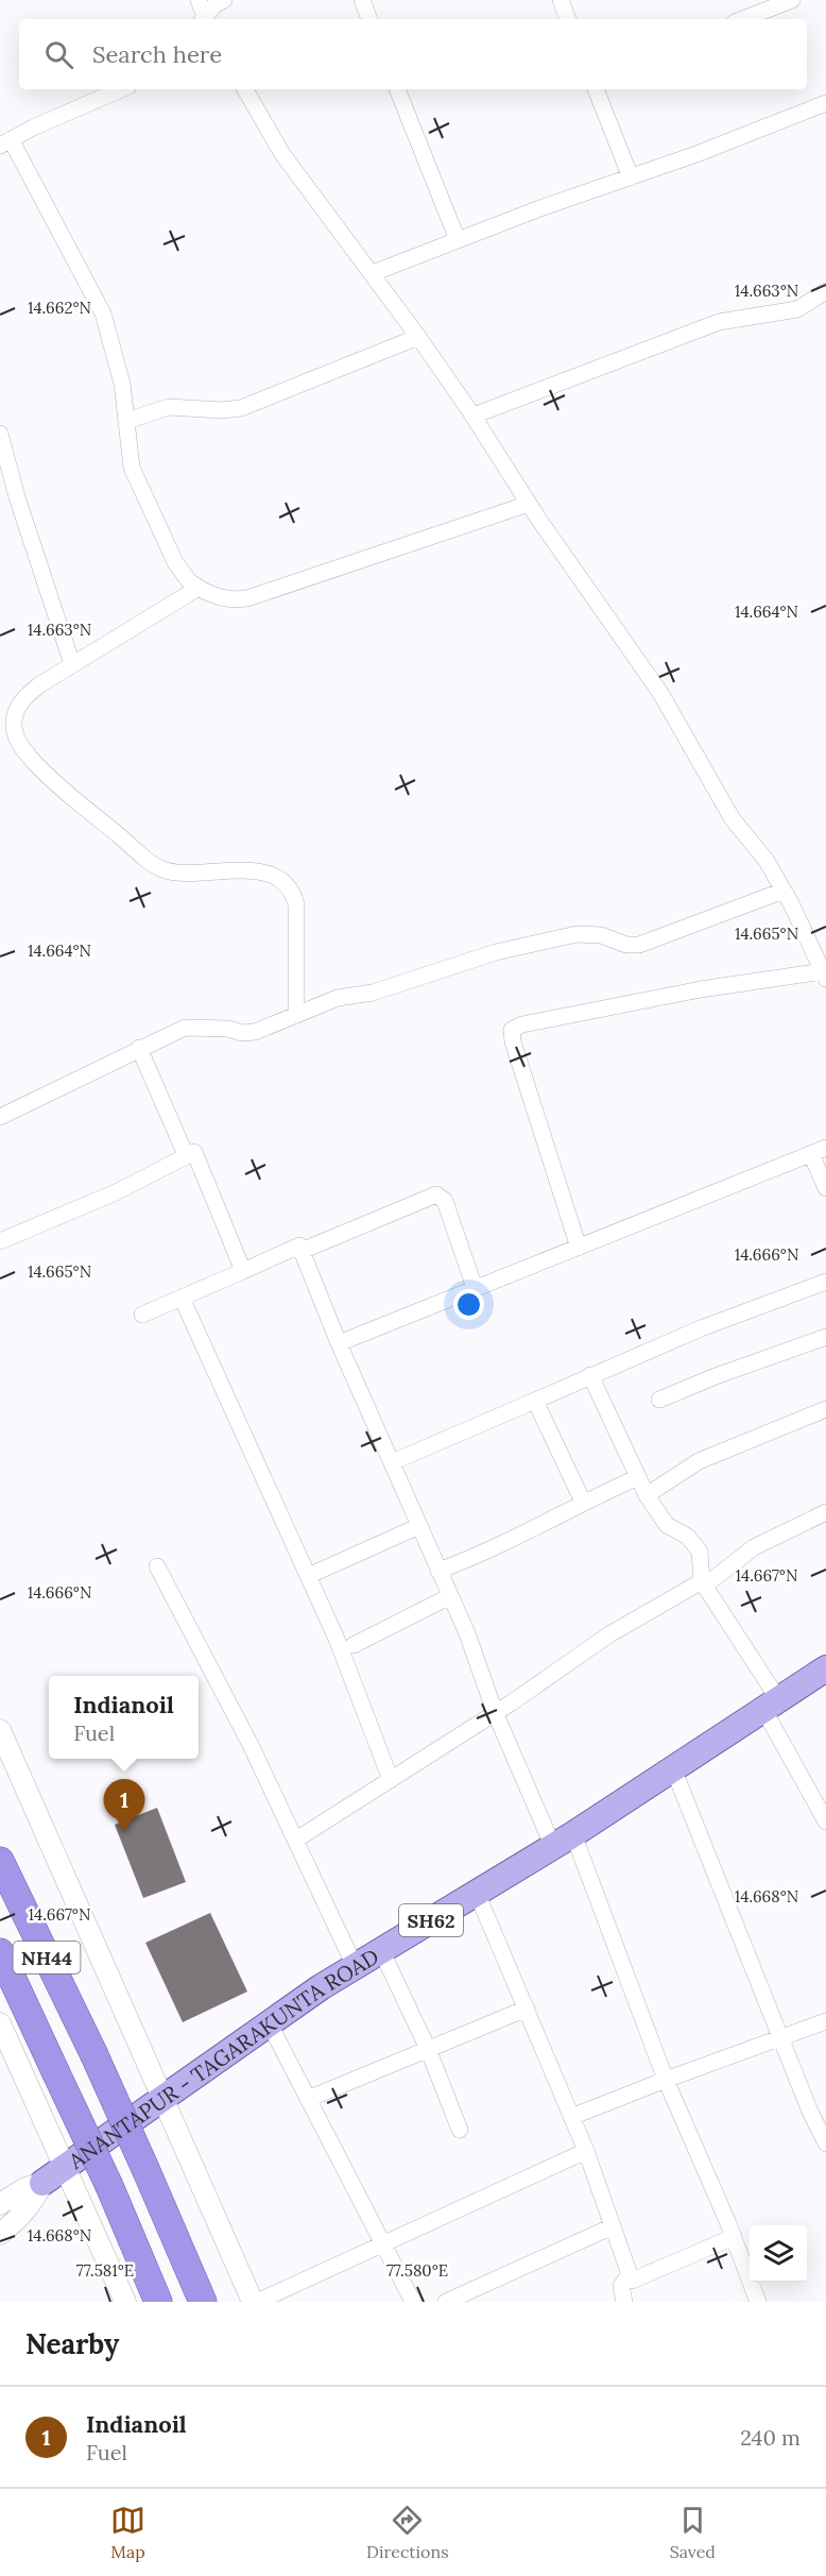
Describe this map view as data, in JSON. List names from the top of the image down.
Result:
{
  "streets": {
    "highway": ["NH44"],
    "main road": ["SH62", "ANANTAPUR - TAGARAKUNTA ROAD"]
  },
  "page": {
    "search": "Search here",
    "popup": ["Indianoil", "Fuel"],
    "pins": "1",
    "heading": "Nearby",
    "list": [
      {
        "mark": "1",
        "name": "Indianoil",
        "note": "Fuel",
        "value": "240 m"
      }
    ],
    "nav": ["Map", "Directions", "Saved"]
  },
  "coordinates": [
    "14.663°N",
    "14.662°N",
    "14.664°N",
    "14.665°N",
    "14.666°N",
    "14.667°N",
    "14.668°N",
    "77.581°E",
    "77.580°E"
  ]
}
